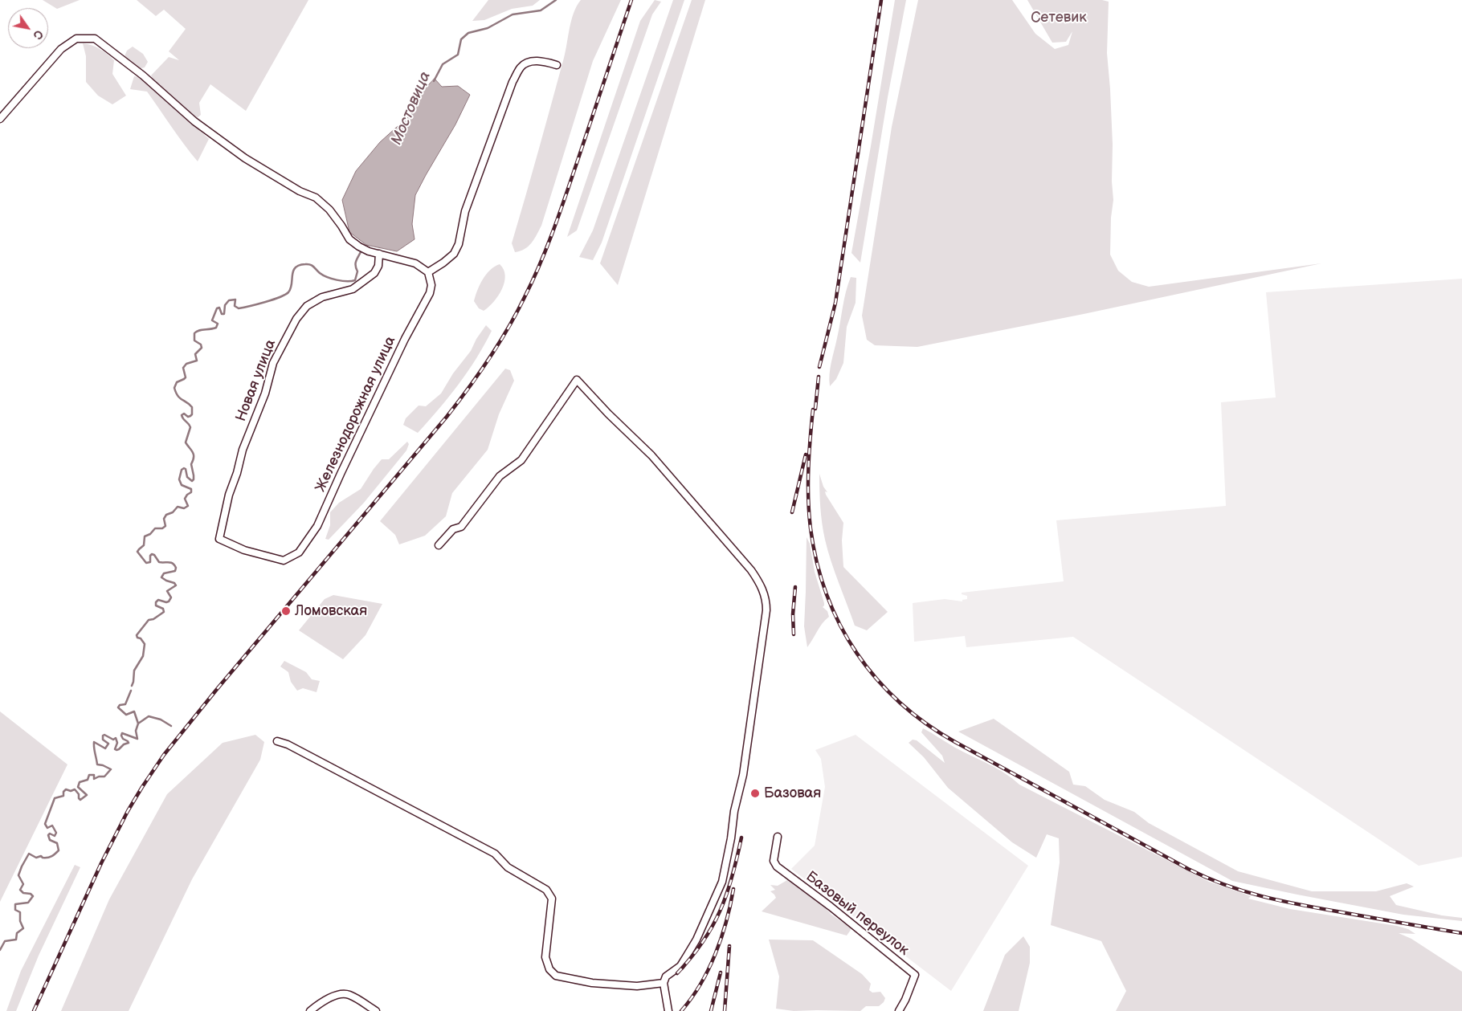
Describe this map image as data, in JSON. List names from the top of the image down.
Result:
{
  "streets": {
    "street": ["Новая улица", "Железнодорожная улица", "Базовый переулок"]
  },
  "crossings": [
    ["Новая улица", "Железнодорожная улица"]
  ],
  "water": ["Мостовица"],
  "parks": ["Сетевик"],
  "places": ["Ломовская", "Базовая"],
  "north": "bottom right"
}
